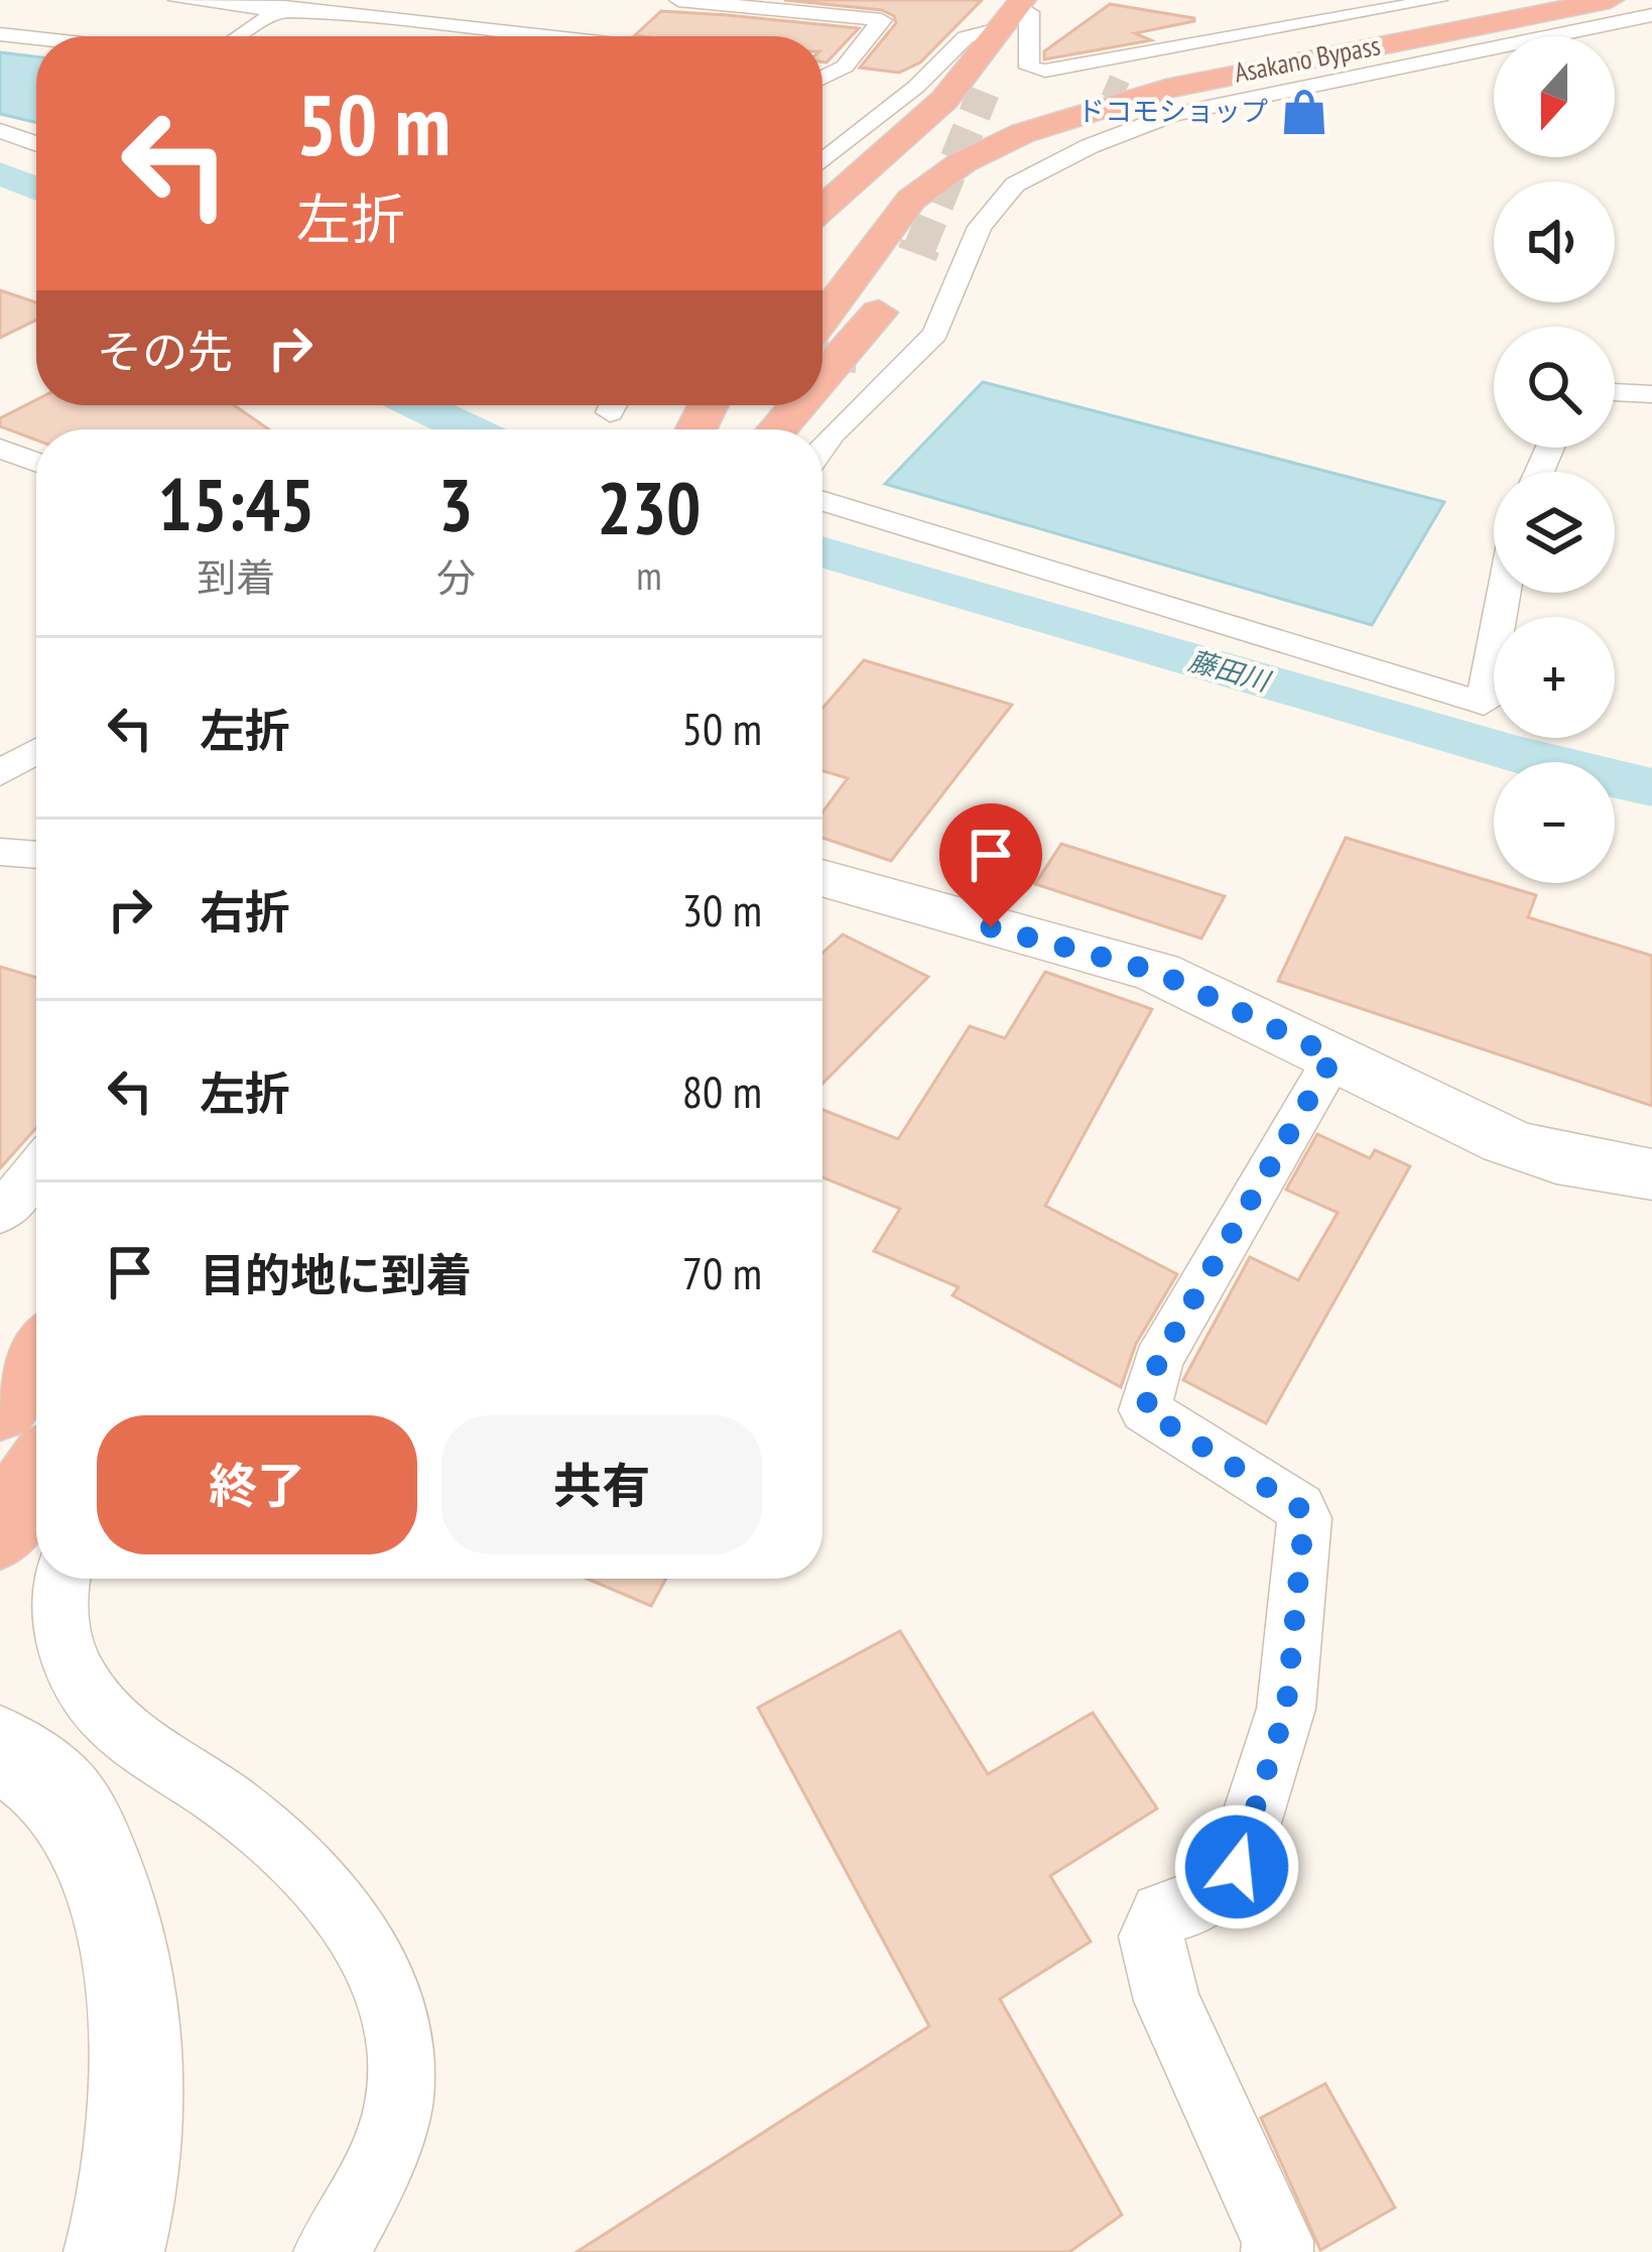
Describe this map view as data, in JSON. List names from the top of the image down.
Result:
{
  "streets": {
    "highway": ["Asakano Bypass"]
  },
  "water": ["藤田川"],
  "places": {
    "shop": ["ドコモショップ"]
  },
  "north": "bottom",
  "page": {
    "map_buttons": ["+", "−"],
    "turn": ["50 m", "左折"],
    "then": "その先",
    "eta": [
      "15:45",
      "到着",
      "3",
      "分",
      "230",
      "m"
    ],
    "list": [
      {
        "name": "左折",
        "value": "50 m"
      },
      {
        "name": "右折",
        "value": "30 m"
      },
      {
        "name": "左折",
        "value": "80 m"
      },
      {
        "name": "目的地に到着",
        "value": "70 m"
      }
    ],
    "buttons": ["終了", "共有"]
  }
}
